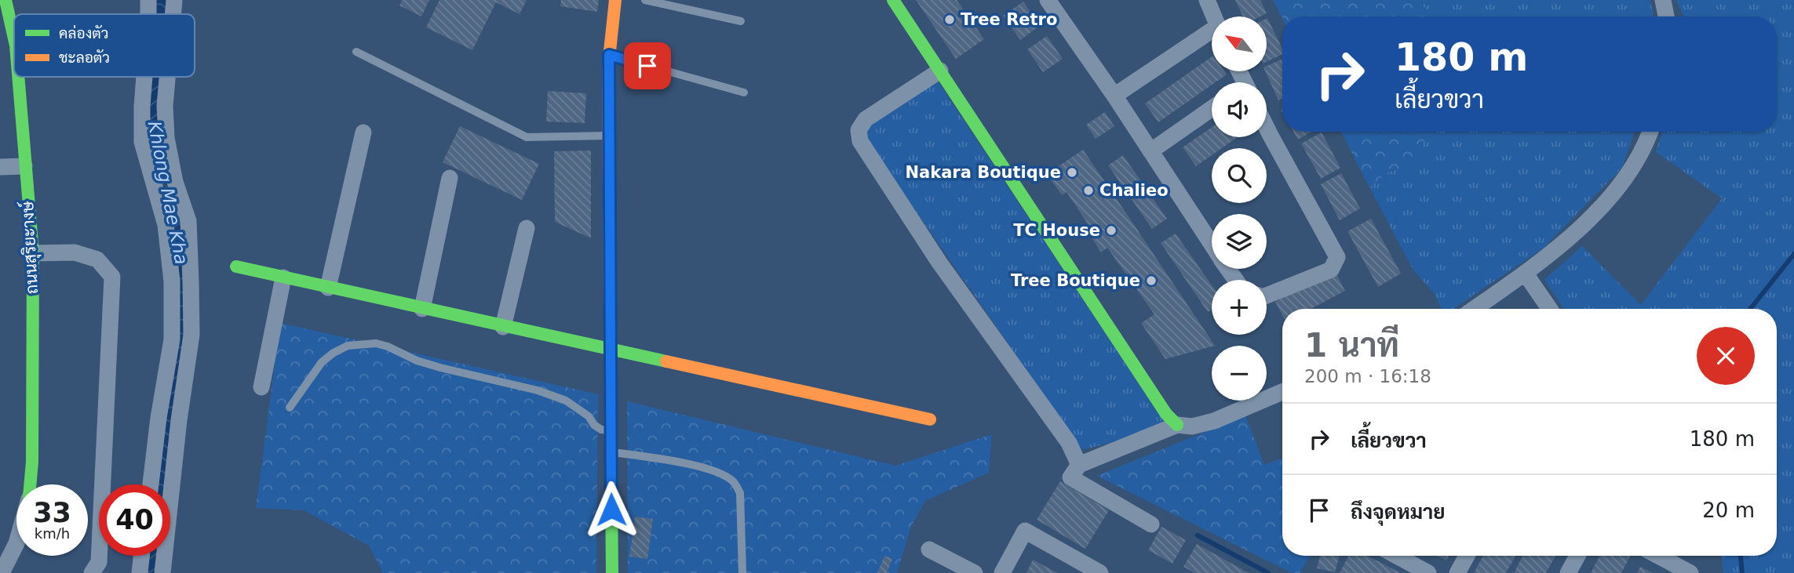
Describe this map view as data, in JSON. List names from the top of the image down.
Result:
{
  "streets": {
    "street": ["ถนนสุริยะางษ์"]
  },
  "water": ["Khlong Mae Kha"],
  "places": [
    "Tree Retro",
    "Nakara Boutique",
    "Chalieo",
    "TC House",
    "Tree Boutique"
  ],
  "legend": ["คล่องตัว", "ชะลอตัว"],
  "north": "top left",
  "page": {
    "map_buttons": ["+", "−"],
    "turn": ["180 m", "เลี้ยวขวา"],
    "heading": ["1 นาที", "200 m · 16:18"],
    "list": [
      {
        "name": "เลี้ยวขวา",
        "value": "180 m"
      },
      {
        "name": "ถึงจุดหมาย",
        "value": "20 m"
      }
    ],
    "speed": "33 km/h",
    "limit": "40"
  }
}
